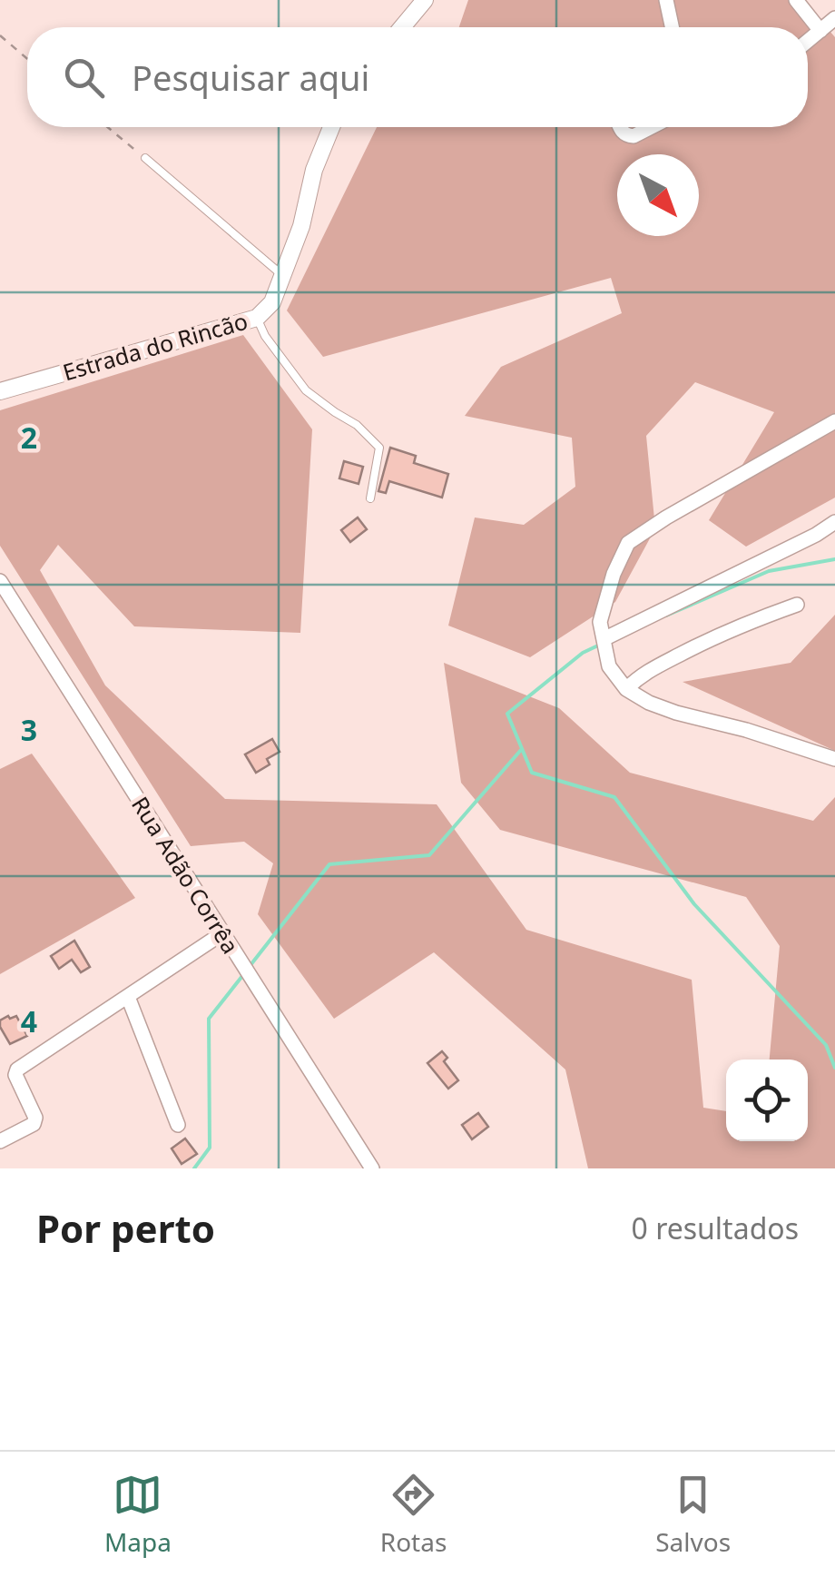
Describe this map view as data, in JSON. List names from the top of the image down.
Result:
{
  "streets": {
    "street": ["Estrada do Rincão", "Rua Adão Corrêa"]
  },
  "north": "bottom right",
  "page": {
    "search": "Pesquisar aqui",
    "heading": ["Por perto", "0 resultados"],
    "nav": ["Mapa", "Rotas", "Salvos"]
  },
  "grid": {
    "rows": ["2", "3", "4"]
  }
}
